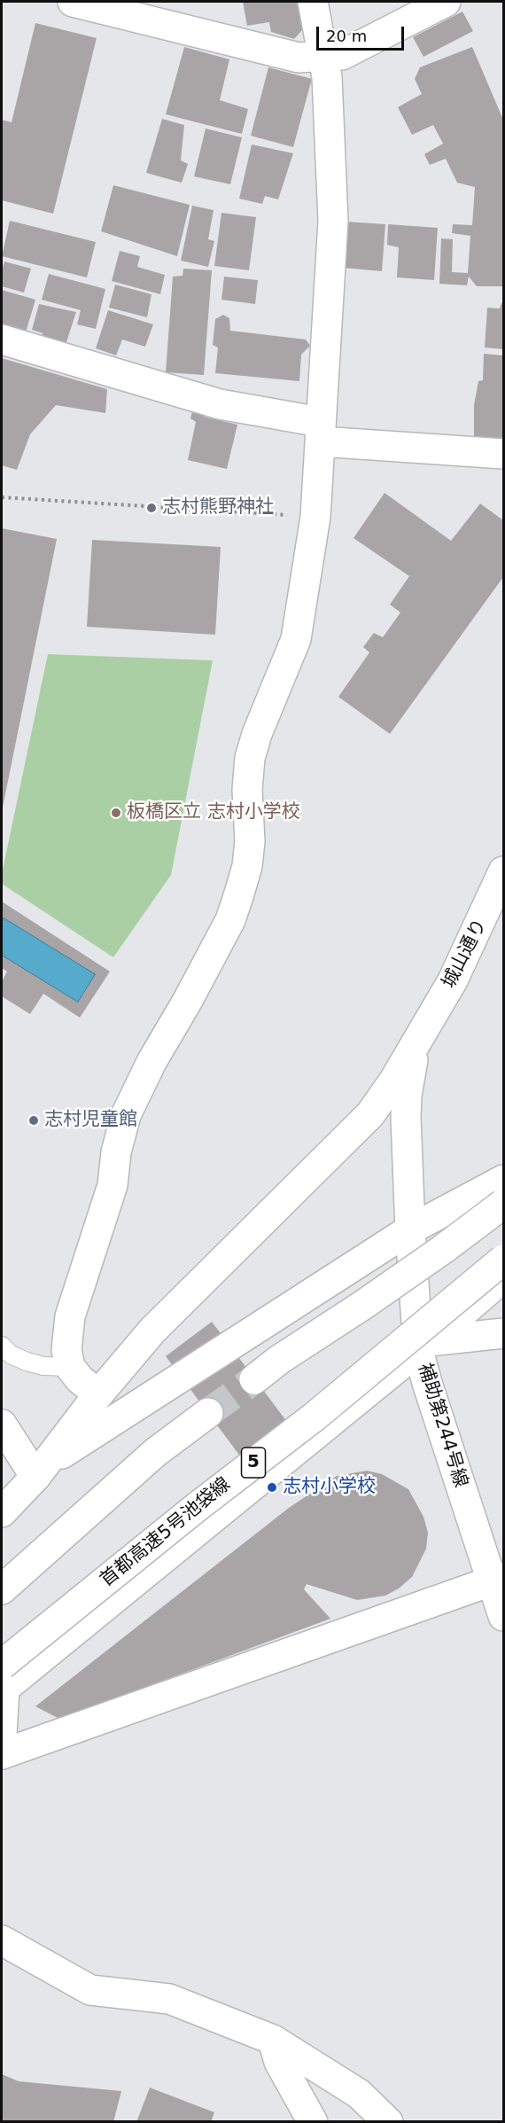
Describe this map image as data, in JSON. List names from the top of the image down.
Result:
{
  "streets": {
    "main road": [
      "城山通り",
      "補助第244号線",
      "5",
      "首都高速5号池袋線"
    ]
  },
  "crossings": [
    ["城山通り", "補助第244号線"]
  ],
  "places": [
    "志村熊野神社",
    "板橋区立 志村小学校",
    "志村児童館",
    "志村小学校"
  ],
  "scale_bar": "20 m"
}
